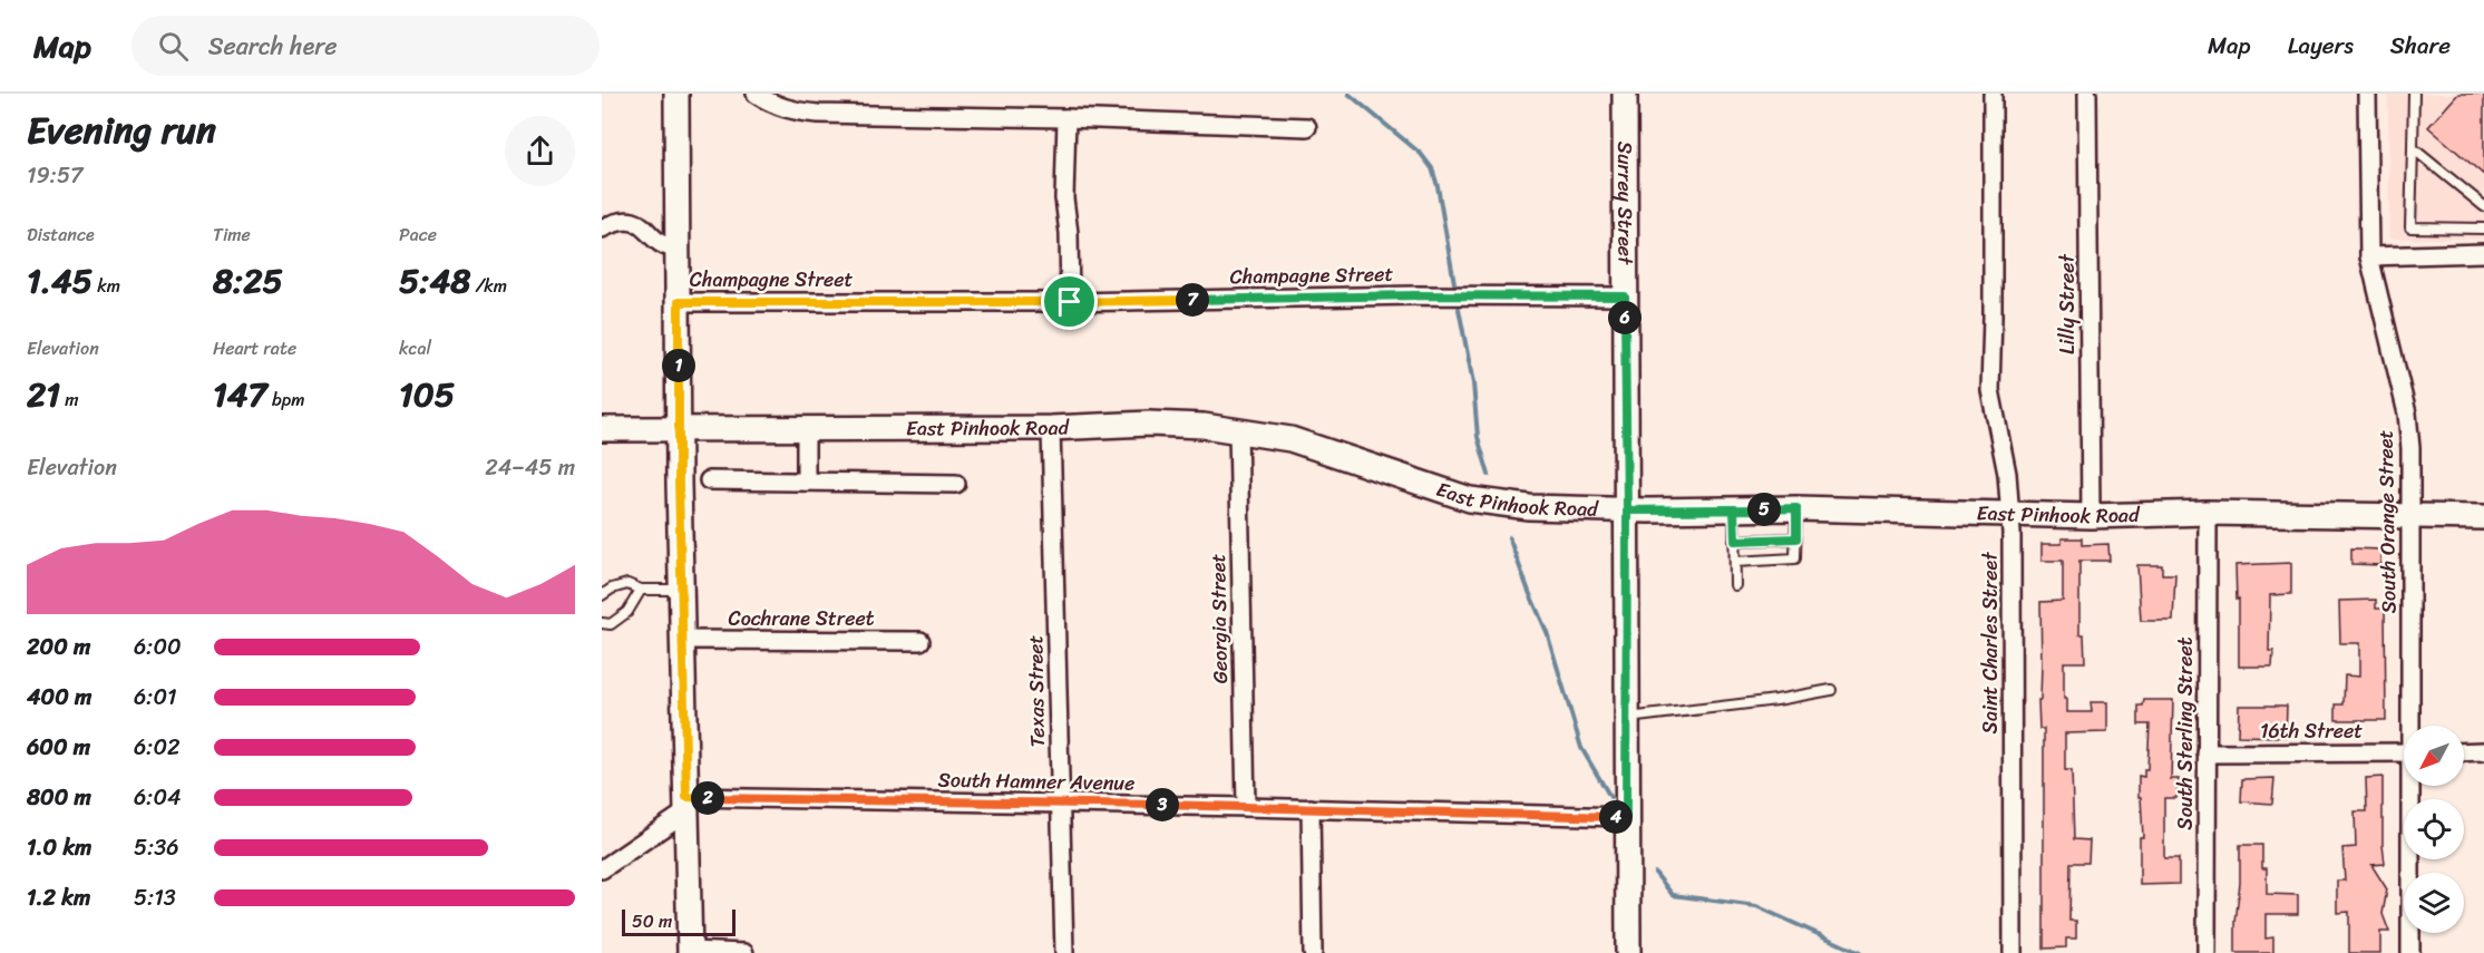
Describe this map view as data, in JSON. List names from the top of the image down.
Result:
{
  "streets": {
    "main road": ["Surrey Street", "East Pinhook Road"],
    "street": [
      "Champagne Street",
      "Lilly Street",
      "South Orange Street",
      "Cochrane Street",
      "Georgia Street",
      "Saint Charles Street",
      "Texas Street",
      "16th Street",
      "South Sterling Street",
      "South Hamner Avenue"
    ]
  },
  "crossings": [
    ["Surrey Street", "Champagne Street"],
    ["Surrey Street", "East Pinhook Road"],
    ["Surrey Street", "South Hamner Avenue"],
    ["Lilly Street", "East Pinhook Road"],
    ["East Pinhook Road", "South Orange Street"],
    ["East Pinhook Road", "Georgia Street"],
    ["East Pinhook Road", "Saint Charles Street"],
    ["East Pinhook Road", "Texas Street"],
    ["East Pinhook Road", "South Sterling Street"],
    ["Georgia Street", "South Hamner Avenue"],
    ["Texas Street", "South Hamner Avenue"],
    ["16th Street", "South Sterling Street"]
  ],
  "scale_bar": "50 m",
  "north": "bottom left",
  "page": {
    "header": "Map",
    "search": "Search here",
    "nav": ["Map", "Layers", "Share"],
    "heading": ["Evening run", "19:57"],
    "stats": [
      ["Distance", "1.45 km"],
      ["Time", "8:25"],
      ["Pace", "5:48 /km"],
      ["Elevation", "21 m"],
      ["Heart rate", "147 bpm"],
      ["kcal", "105"]
    ],
    "pins": [
      "7",
      "6",
      "1",
      "5",
      "2",
      "3",
      "4"
    ],
    "chart": ["Elevation", "24–45 m"],
    "list": [
      {
        "name": "200 m",
        "note": "6:00"
      },
      {
        "name": "400 m",
        "note": "6:01"
      },
      {
        "name": "600 m",
        "note": "6:02"
      },
      {
        "name": "800 m",
        "note": "6:04"
      },
      {
        "name": "1.0 km",
        "note": "5:36"
      },
      {
        "name": "1.2 km",
        "note": "5:13"
      }
    ],
    "scale": "50 m"
  }
}
